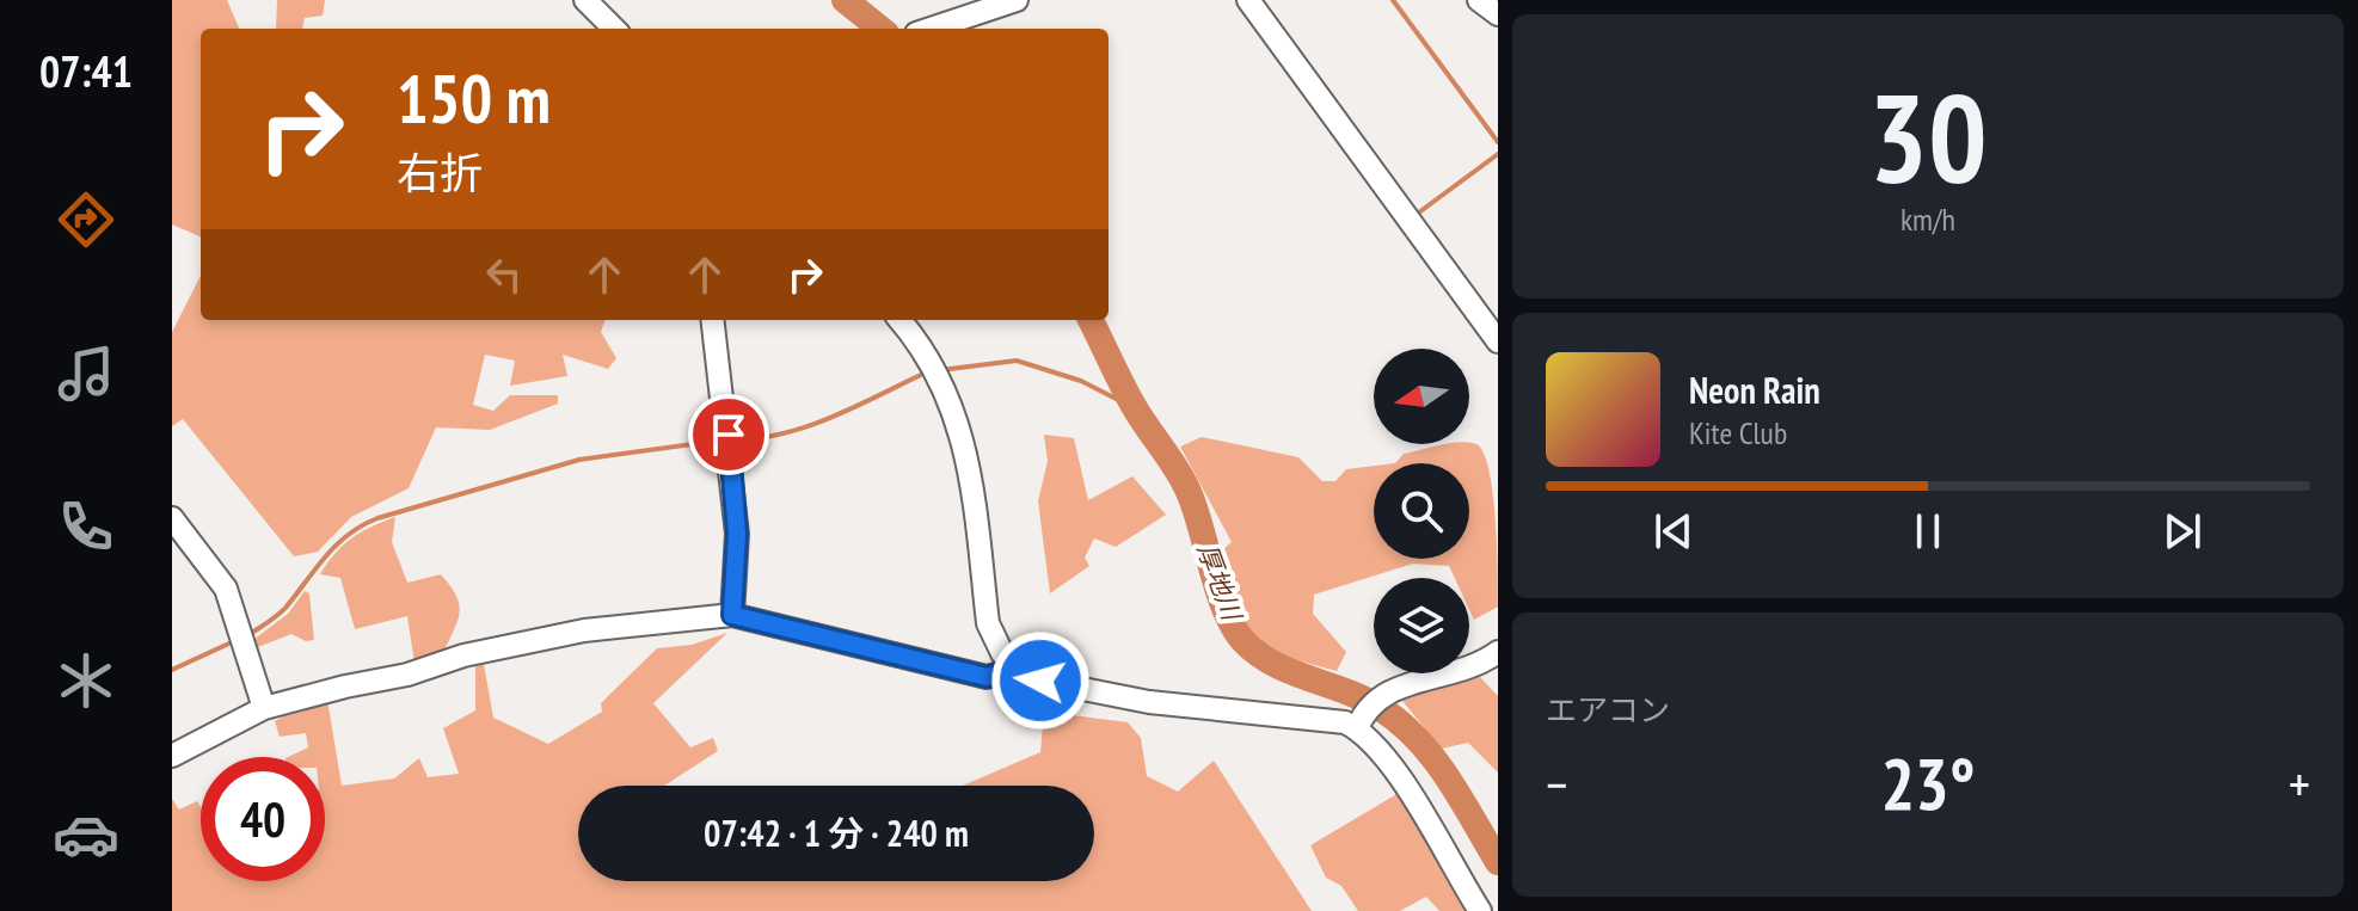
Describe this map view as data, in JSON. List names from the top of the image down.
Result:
{
  "water": ["厚地川"],
  "north": "left",
  "page": {
    "tabs": "07:41",
    "tile": [
      ["30", "km/h"],
      "エアコン"
    ],
    "turn": ["150 m", "右折"],
    "song": ["Neon Rain", "Kite Club"],
    "heat": ["−", "23°", "+"],
    "limit": "40",
    "trip": "07:42 · 1 分 · 240 m"
  }
}
